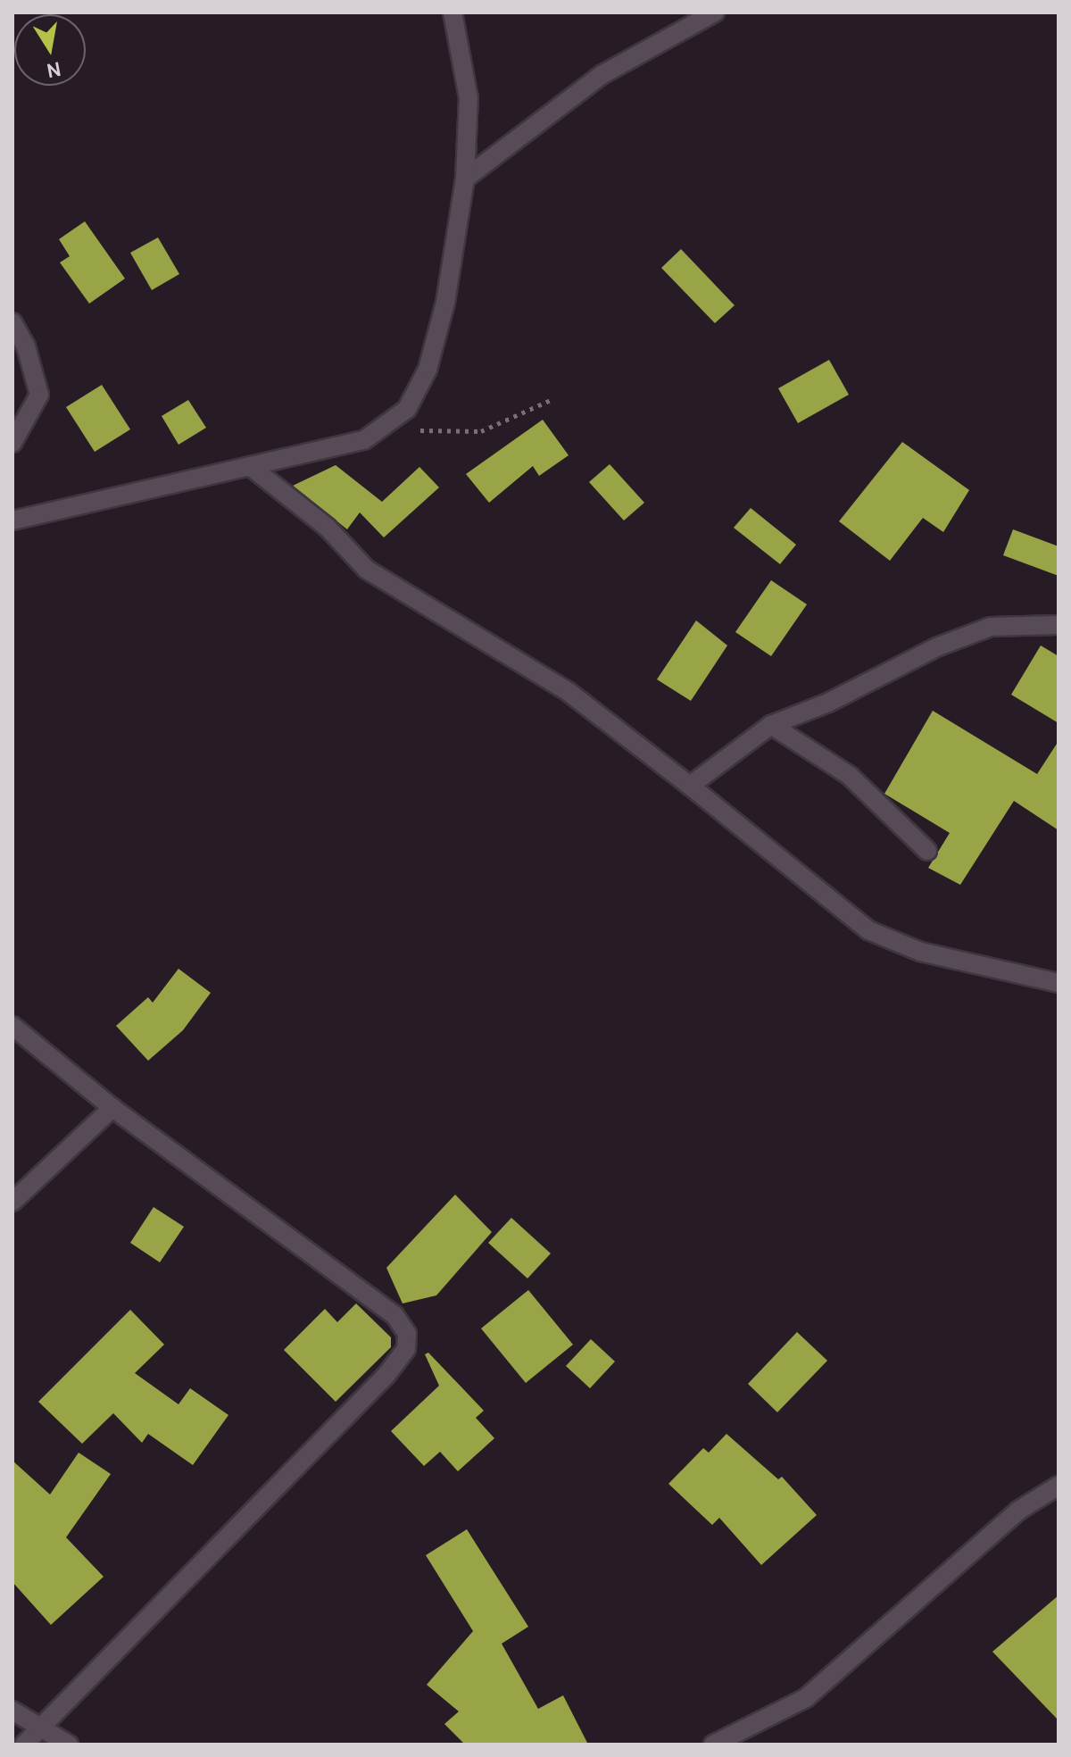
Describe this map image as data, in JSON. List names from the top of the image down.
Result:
{
  "north": "bottom"
}
